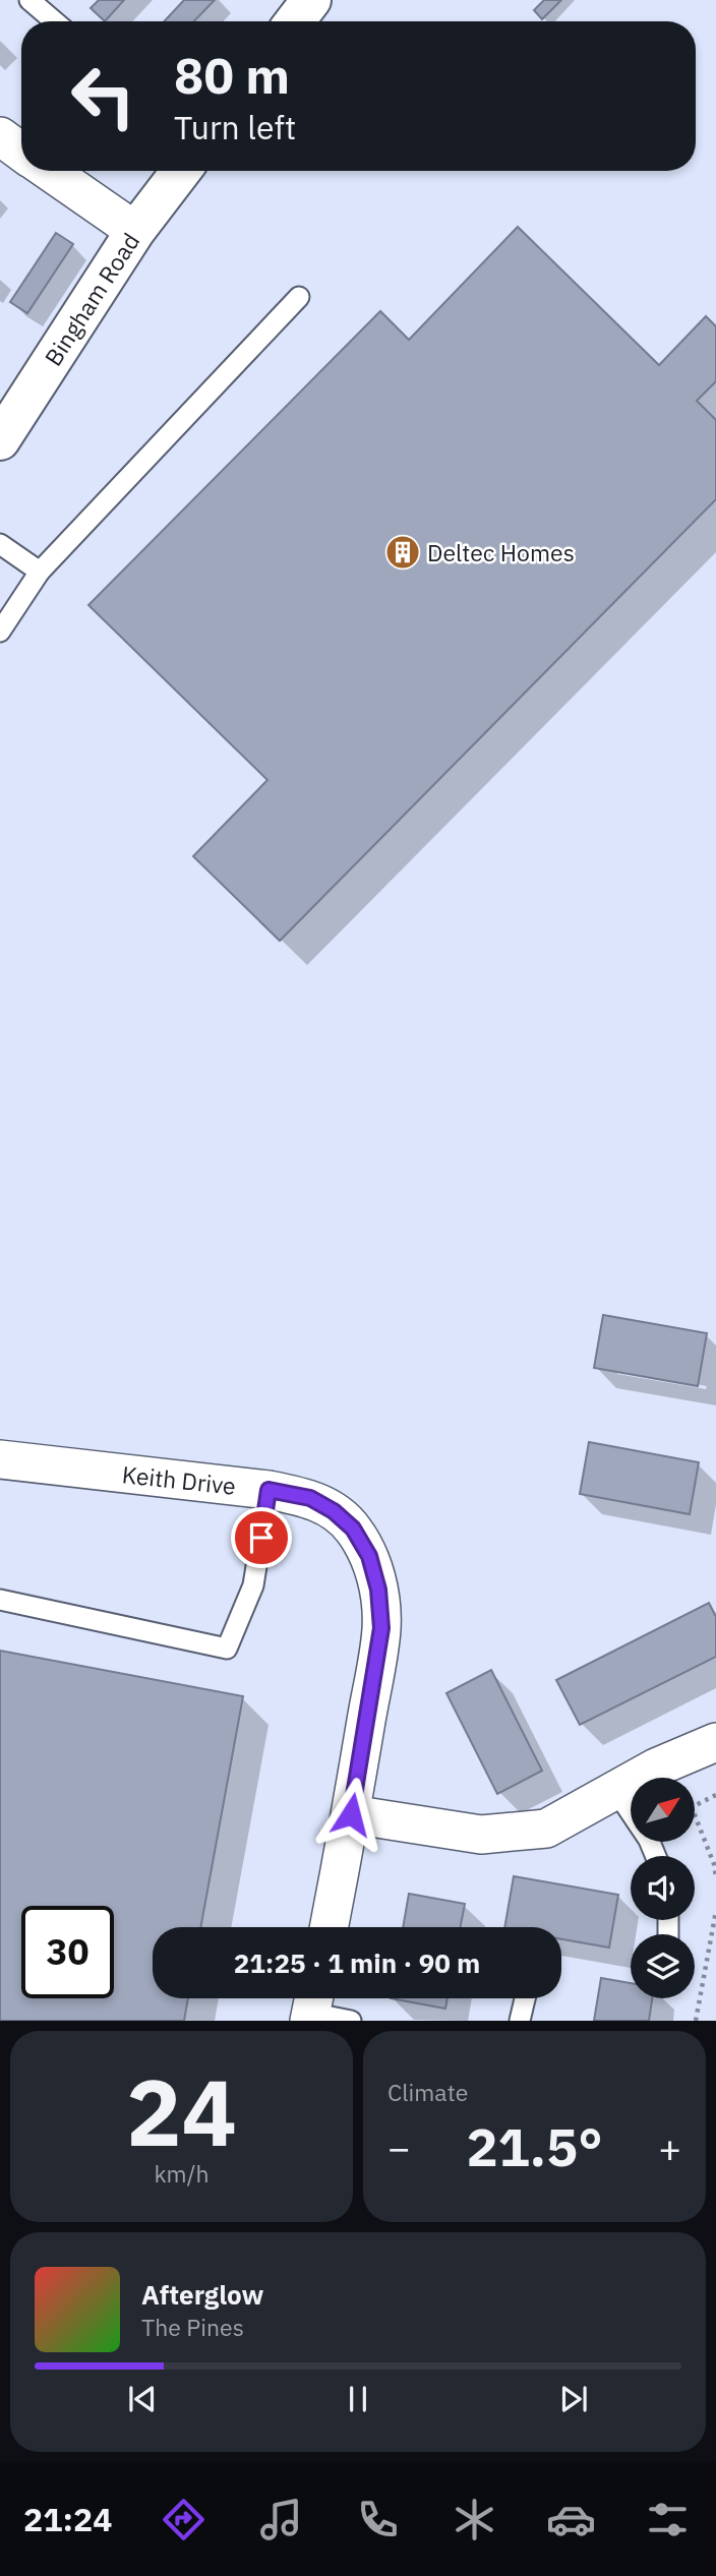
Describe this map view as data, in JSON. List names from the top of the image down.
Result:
{
  "streets": {
    "street": ["Bingham Road", "Keith Drive"]
  },
  "places": {
    "building": ["Deltec Homes"]
  },
  "north": "top right",
  "page": {
    "turn": ["80 m", "Turn left"],
    "limit": "30",
    "trip": "21:25 · 1 min · 90 m",
    "tile": [
      ["24", "km/h"],
      "Climate"
    ],
    "heat": ["−", "21.5°", "+"],
    "song": ["Afterglow", "The Pines"],
    "tabs": "21:24"
  }
}
